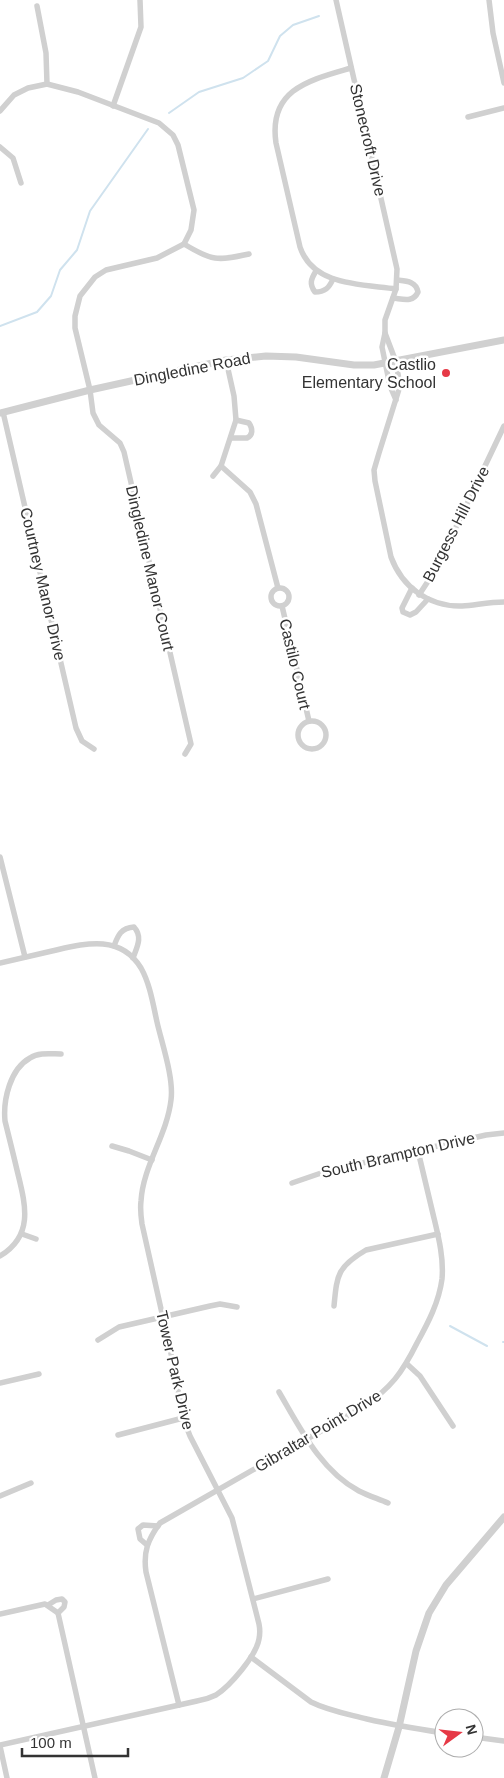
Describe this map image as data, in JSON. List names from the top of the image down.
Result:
{
  "streets": {
    "street": [
      "Stonecroft Drive",
      "Dingledine Road",
      "Burgess Hill Drive",
      "Dingledine Manor Court",
      "Courtney Manor Drive",
      "Castilo Court",
      "South Brampton Drive",
      "Tower Park Drive",
      "Gibraltar Point Drive"
    ]
  },
  "crossings": [
    ["Stonecroft Drive", "Dingledine Road"],
    ["Dingledine Road", "Dingledine Manor Court"],
    ["Dingledine Road", "Courtney Manor Drive"],
    ["South Brampton Drive", "Gibraltar Point Drive"],
    ["Tower Park Drive", "Gibraltar Point Drive"]
  ],
  "places": ["Castlio Elementary School"],
  "scale_bar": "100 m",
  "north": "right"
}
